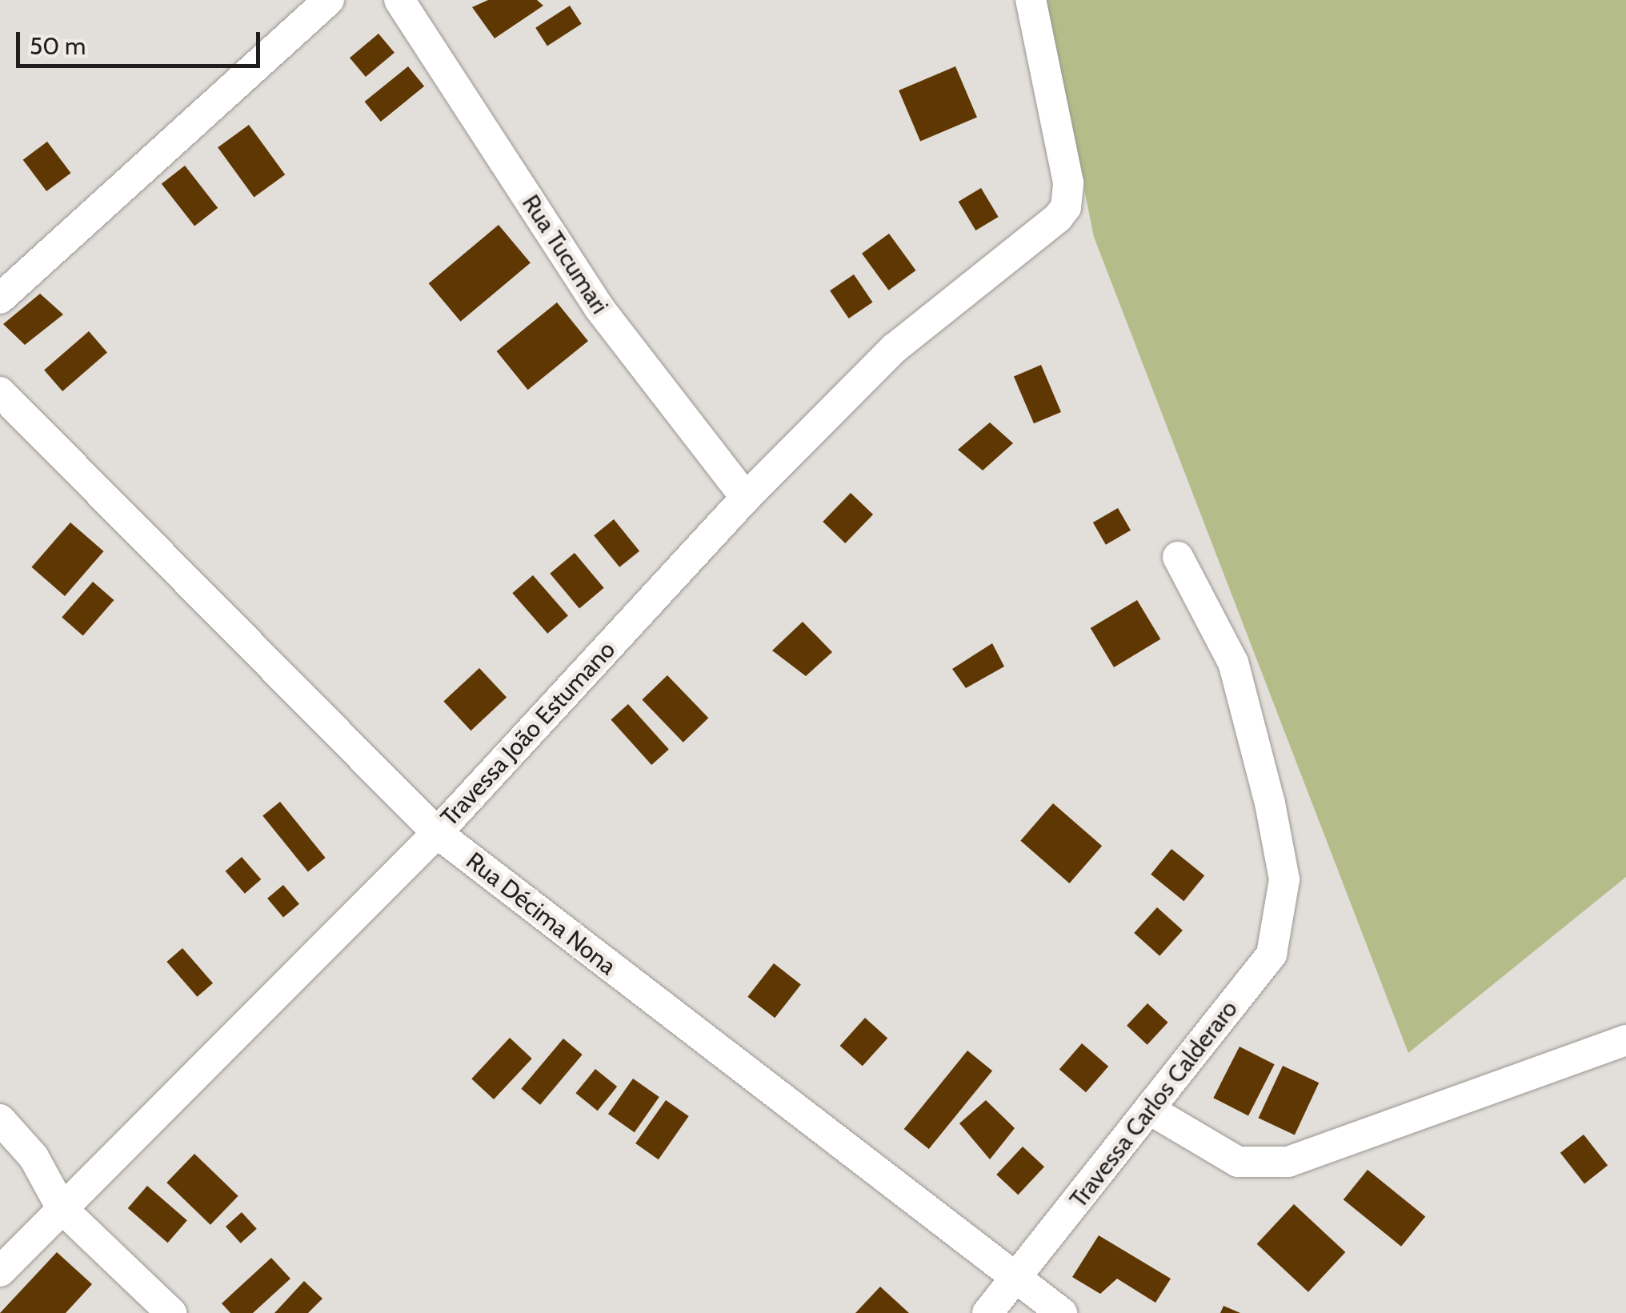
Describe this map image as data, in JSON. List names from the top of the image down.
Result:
{
  "streets": {
    "street": [
      "Rua Tucumari",
      "Travessa João Estumano",
      "Rua Décima Nona",
      "Travessa Carlos Calderaro"
    ]
  },
  "crossings": [
    ["Rua Tucumari", "Travessa João Estumano"],
    ["Travessa João Estumano", "Rua Décima Nona"],
    ["Rua Décima Nona", "Travessa Carlos Calderaro"]
  ],
  "scale_bar": "50 m"
}
